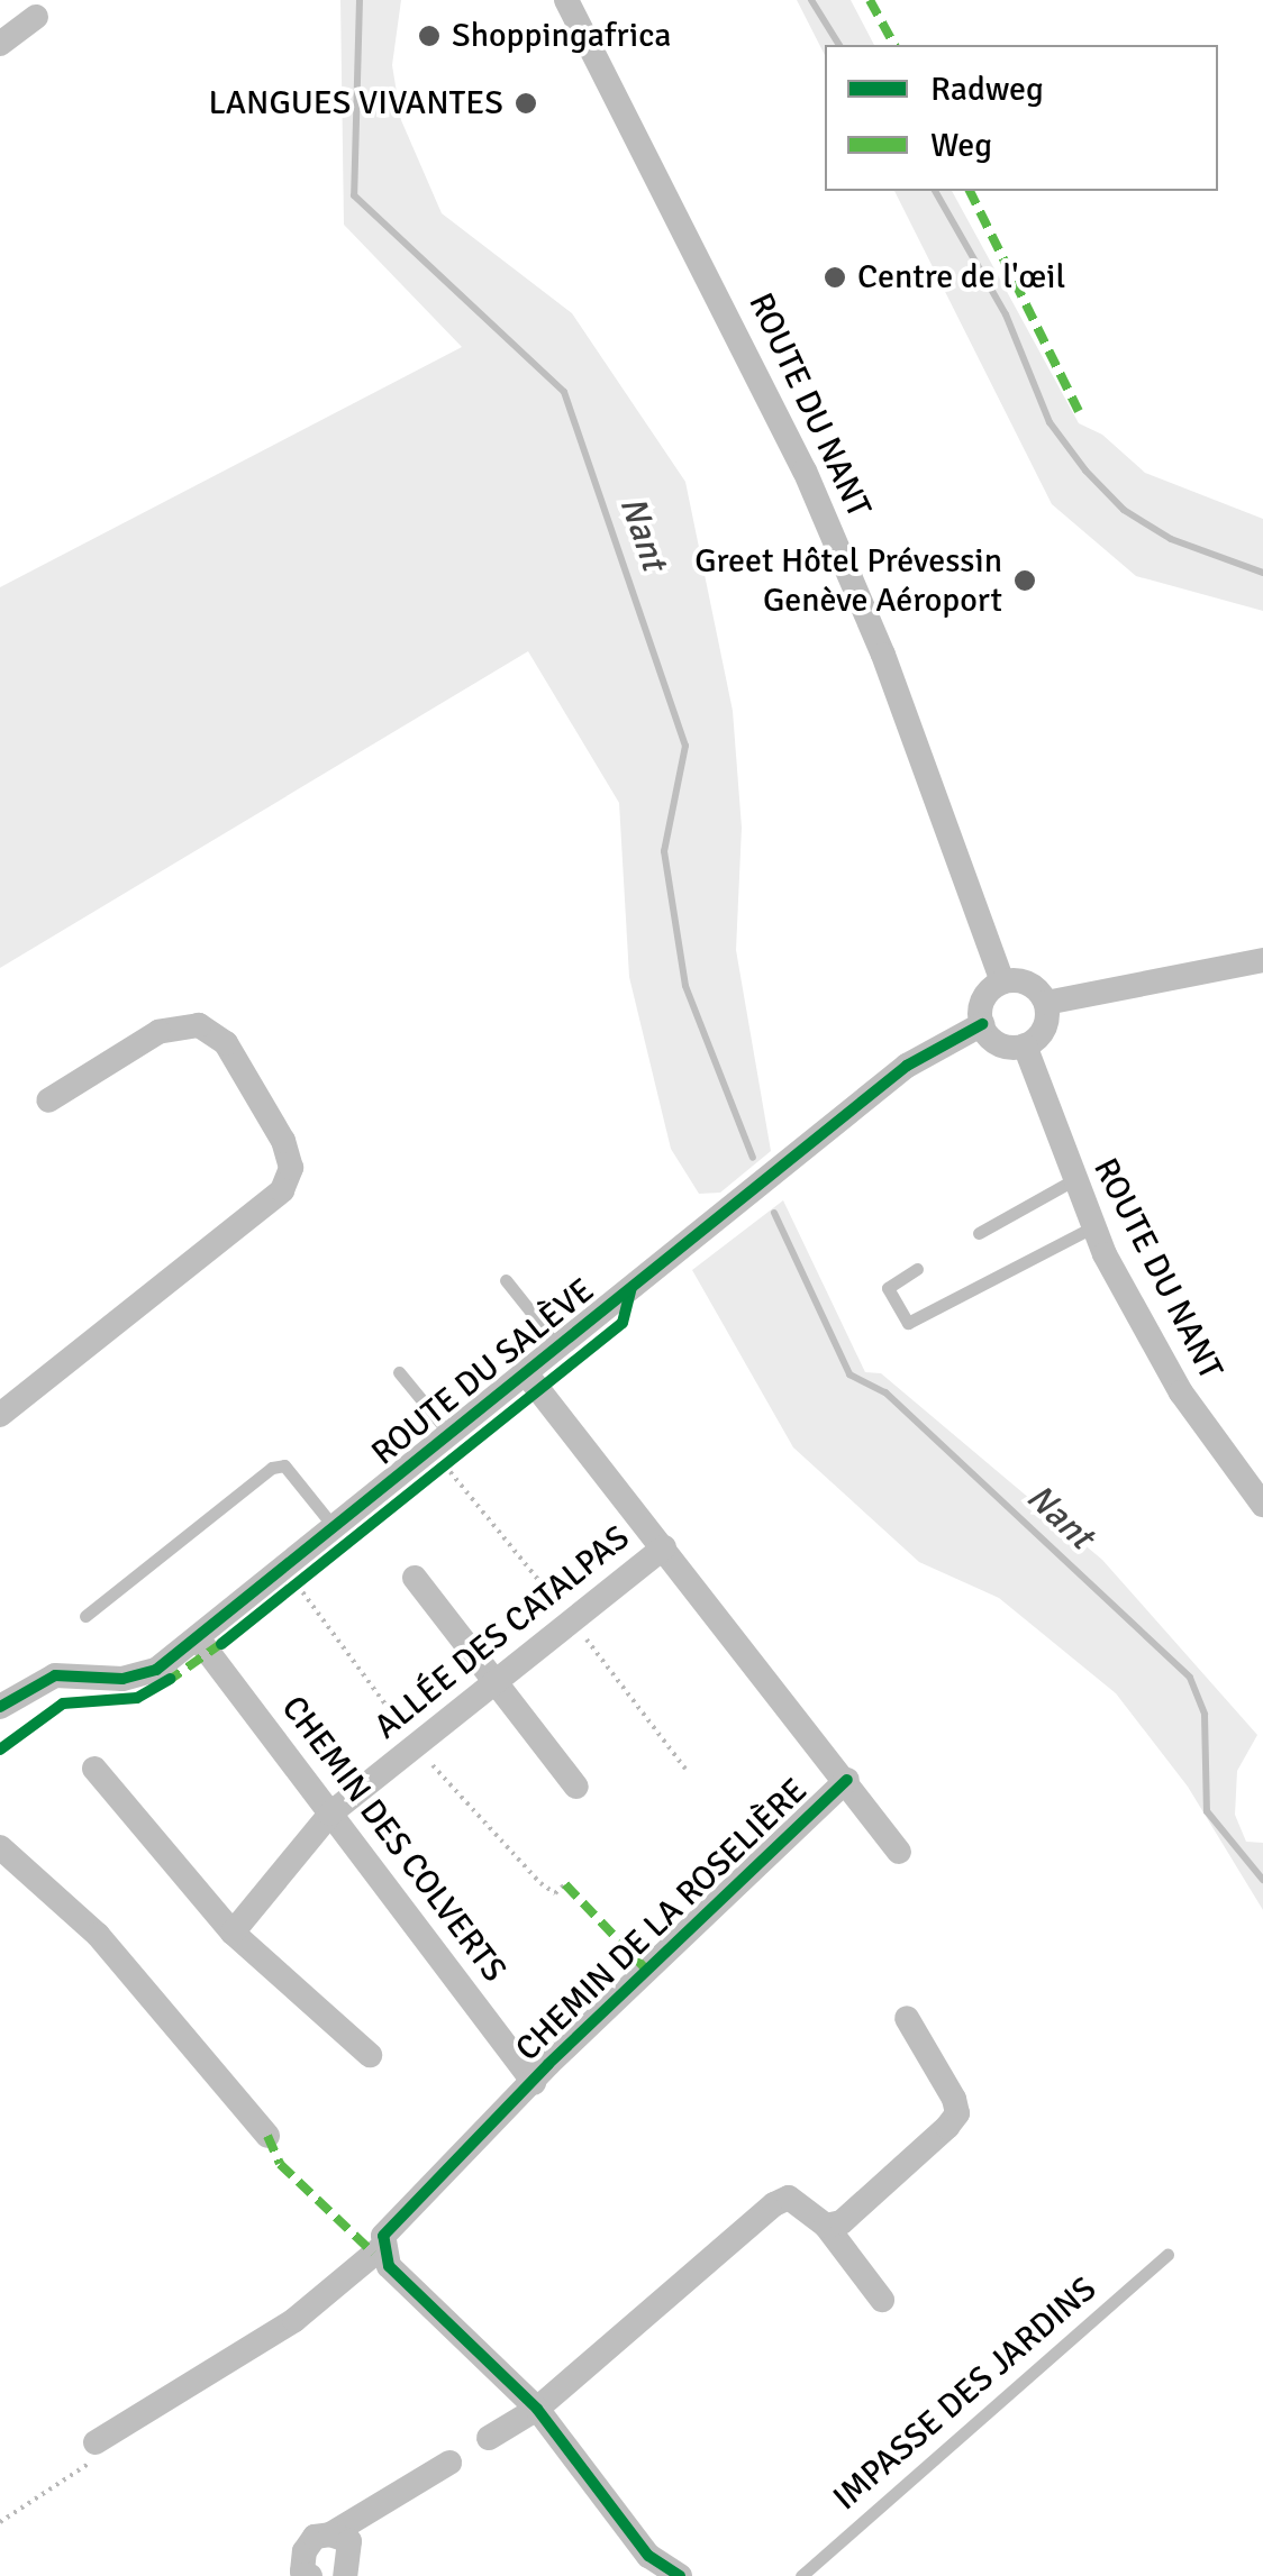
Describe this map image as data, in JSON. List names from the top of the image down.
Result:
{
  "streets": {
    "street": [
      "ROUTE DU NANT",
      "ROUTE DU SALÈVE",
      "ALLÉE DES CATALPAS",
      "CHEMIN DES COLVERTS",
      "CHEMIN DE LA ROSELIÈRE"
    ],
    "lane": ["IMPASSE DES JARDINS"]
  },
  "crossings": [
    ["ROUTE DU NANT", "ROUTE DU SALÈVE"],
    ["ROUTE DU SALÈVE", "CHEMIN DES COLVERTS"],
    ["ROUTE DU SALÈVE", "CHEMIN DE LA ROSELIÈRE"],
    ["ALLÉE DES CATALPAS", "CHEMIN DES COLVERTS"],
    ["ALLÉE DES CATALPAS", "CHEMIN DE LA ROSELIÈRE"],
    ["CHEMIN DES COLVERTS", "CHEMIN DE LA ROSELIÈRE"]
  ],
  "water": ["Nant"],
  "places": [
    "Shoppingafrica",
    "LANGUES VIVANTES",
    "Centre de l'œil",
    "Greet Hôtel Prévessin Genève Aéroport"
  ],
  "legend": ["Radweg", "Weg"]
}
